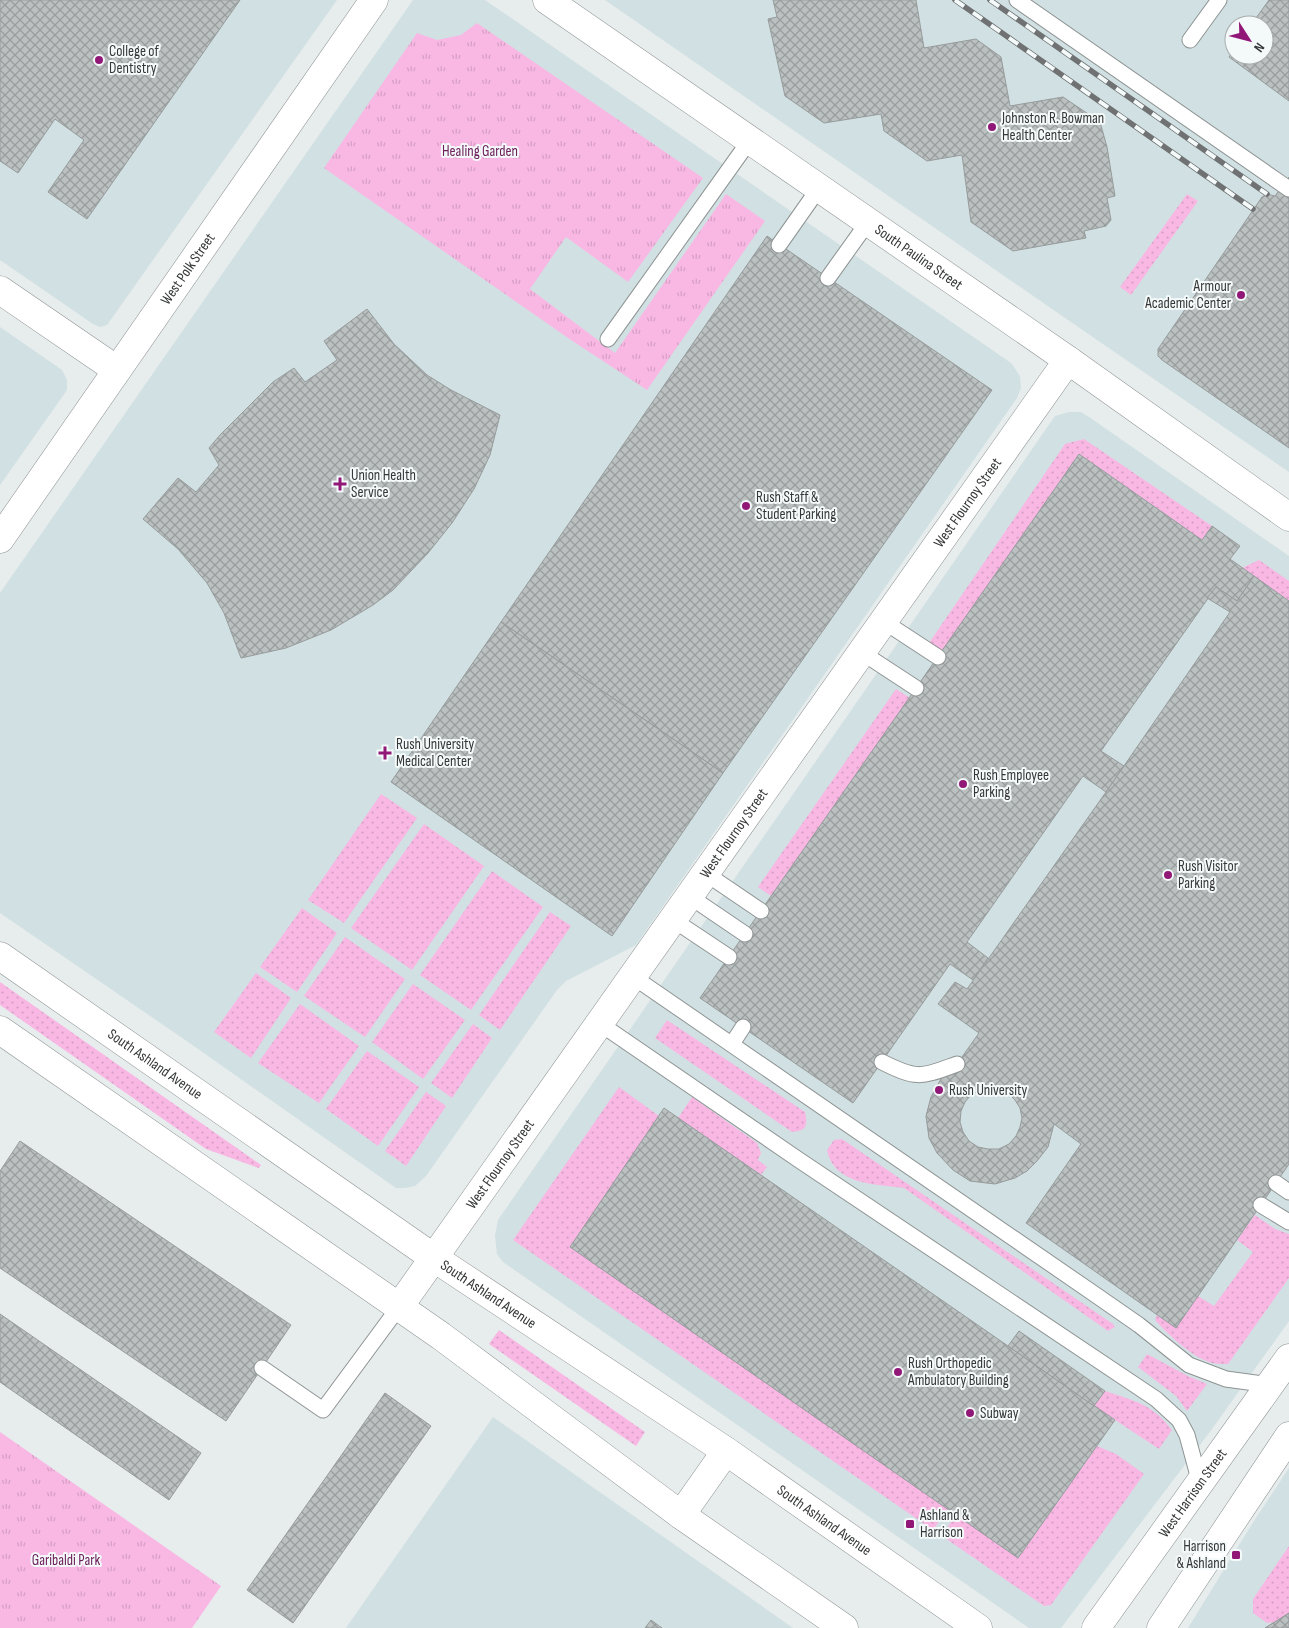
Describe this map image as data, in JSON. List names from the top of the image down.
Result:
{
  "streets": {
    "street": [
      "South Paulina Street",
      "West Polk Street",
      "West Flournoy Street",
      "South Ashland Avenue",
      "West Harrison Street"
    ]
  },
  "crossings": [
    ["South Paulina Street", "West Flournoy Street"],
    ["West Flournoy Street", "South Ashland Avenue"]
  ],
  "parks": ["Healing Garden", "Garibaldi Park"],
  "places": {
    "other": [
      "College of Dentistry",
      "Johnston R. Bowman Health Center",
      "Armour Academic Center",
      "Rush Staff & Student Parking",
      "Rush Employee Parking",
      "Rush Visitor Parking",
      "Rush University",
      "Rush Orthopedic Ambulatory Building",
      "Subway"
    ],
    "health": ["Union Health Service", "Rush University Medical Center"],
    "transit": ["Ashland & Harrison", "Harrison & Ashland"]
  },
  "north": "bottom right"
}
